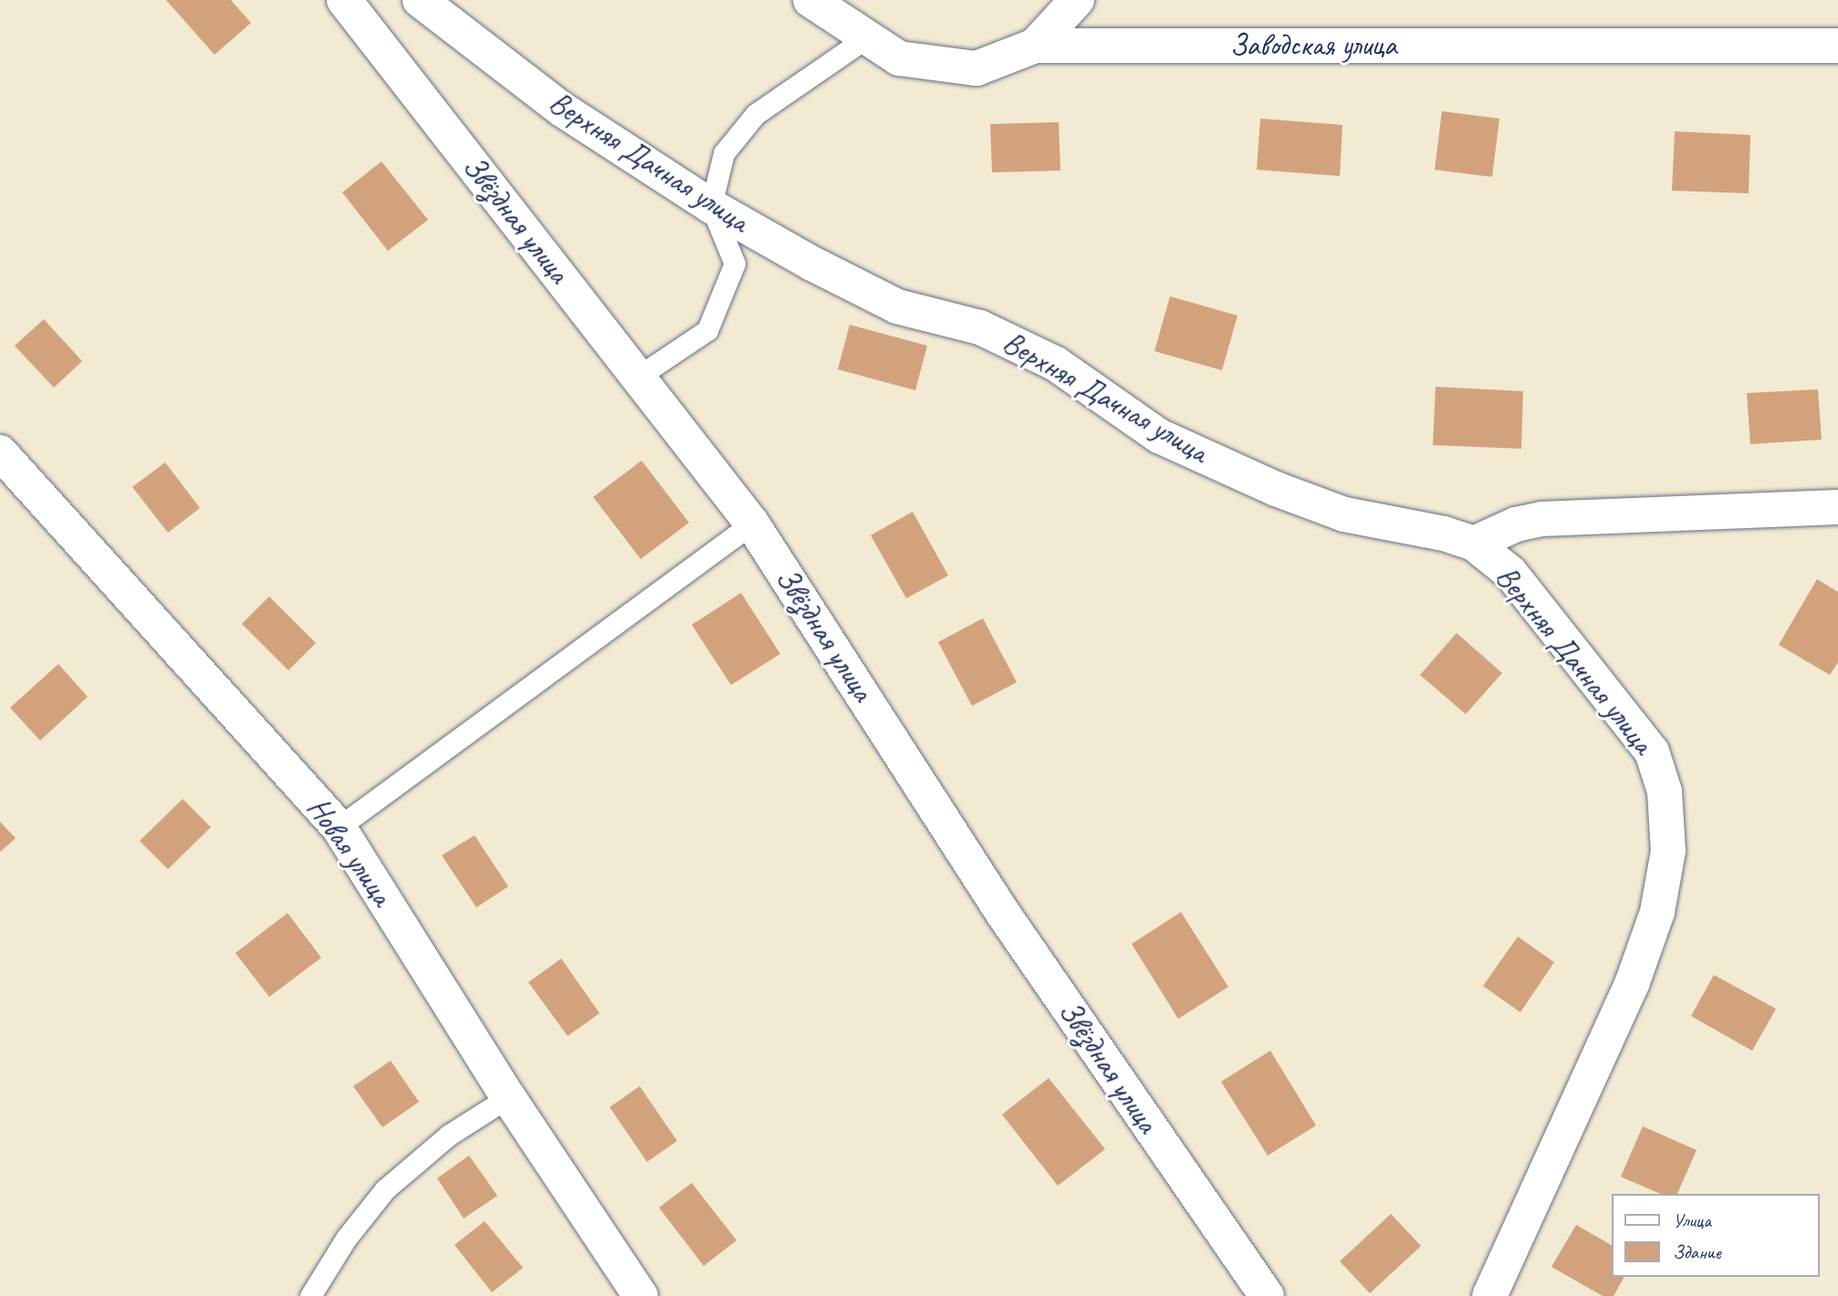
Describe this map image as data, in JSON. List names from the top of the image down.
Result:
{
  "streets": {
    "street": [
      "Заводская улица",
      "Верхняя Дачная улица",
      "Звёздная улица",
      "Новая улица"
    ]
  },
  "legend": ["Улица", "Здание"]
}
